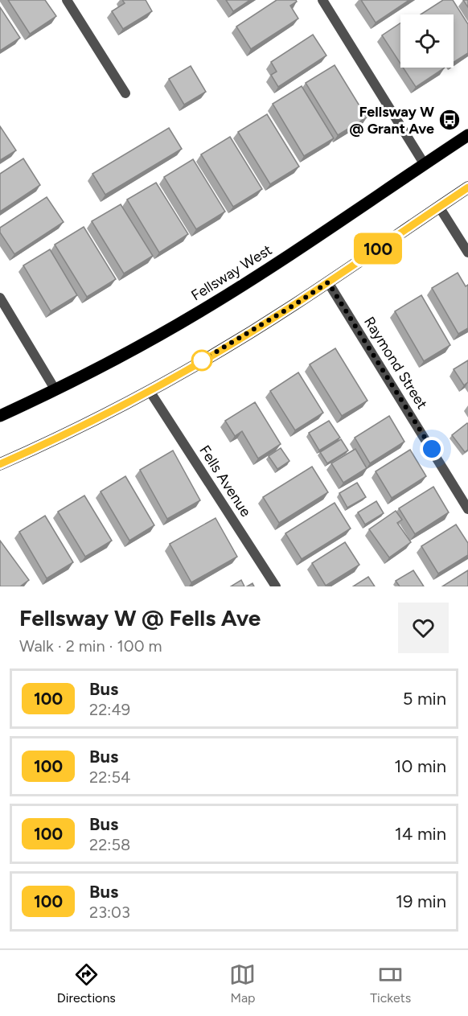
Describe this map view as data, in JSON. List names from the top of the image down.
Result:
{
  "streets": {
    "main road": ["Fellsway West"],
    "street": ["Raymond Street", "Fells Avenue"]
  },
  "places": {
    "bus stop": ["Fellsway W @ Grant Ave"]
  },
  "lines": ["bus line 100"],
  "page": {
    "on_map": "100",
    "heading": ["Fellsway W @ Fells Ave", "Walk · 2 min · 100 m"],
    "list": [
      {
        "mark": "100",
        "name": "Bus",
        "note": "22:49",
        "value": "5 min"
      },
      {
        "mark": "100",
        "name": "Bus",
        "note": "22:54",
        "value": "10 min"
      },
      {
        "mark": "100",
        "name": "Bus",
        "note": "22:58",
        "value": "14 min"
      },
      {
        "mark": "100",
        "name": "Bus",
        "note": "23:03",
        "value": "19 min"
      }
    ],
    "tabs": ["Directions", "Map", "Tickets"]
  }
}
